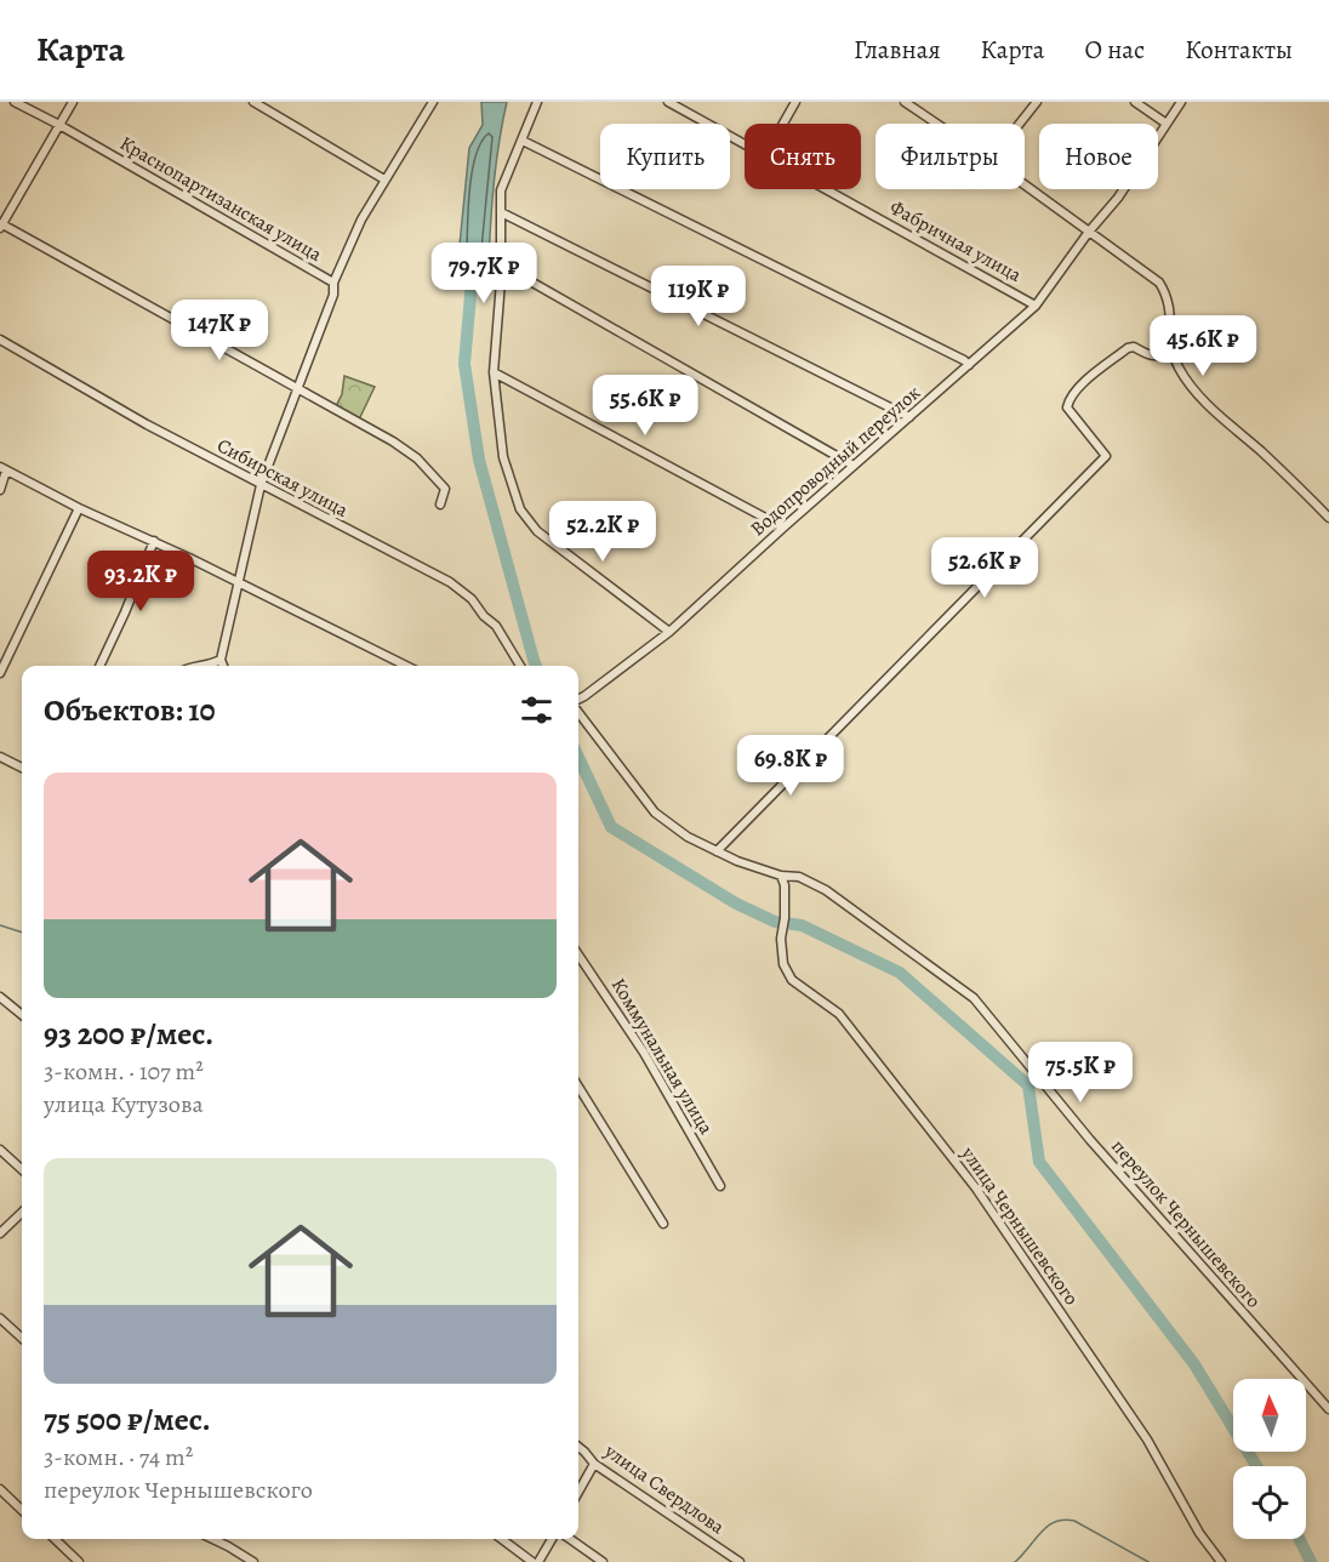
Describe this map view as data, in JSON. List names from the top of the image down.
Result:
{
  "streets": {
    "street": [
      "Краснопартизанская улица",
      "Фабричная улица",
      "Водопроводный переулок",
      "Сибирская улица",
      "Коммунальная улица",
      "переулок Чернышевского",
      "улица Чернышевского",
      "улица Свердлова"
    ]
  },
  "crossings": [
    ["Фабричная улица", "Водопроводный переулок"],
    ["переулок Чернышевского", "улица Чернышевского"]
  ],
  "north": "top",
  "page": {
    "header": "Карта",
    "nav": [
      "Главная",
      "Карта",
      "О нас",
      "Контакты"
    ],
    "chip": [
      "Купить",
      "Снять",
      "Фильтры",
      "Новое"
    ],
    "price": [
      "79.7K ₽",
      "119K ₽",
      "147K ₽",
      "45.6K ₽",
      "55.6K ₽",
      "52.2K ₽",
      "52.6K ₽",
      "93.2K ₽",
      "69.8K ₽",
      "75.5K ₽"
    ],
    "heading": "Объектов: 10",
    "list": [
      {
        "name": "93 200 ₽/мес.",
        "note": "3-комн. · 107 m² · улица Кутузова"
      },
      {
        "name": "75 500 ₽/мес.",
        "note": "3-комн. · 74 m² · переулок Чернышевского"
      }
    ]
  }
}
